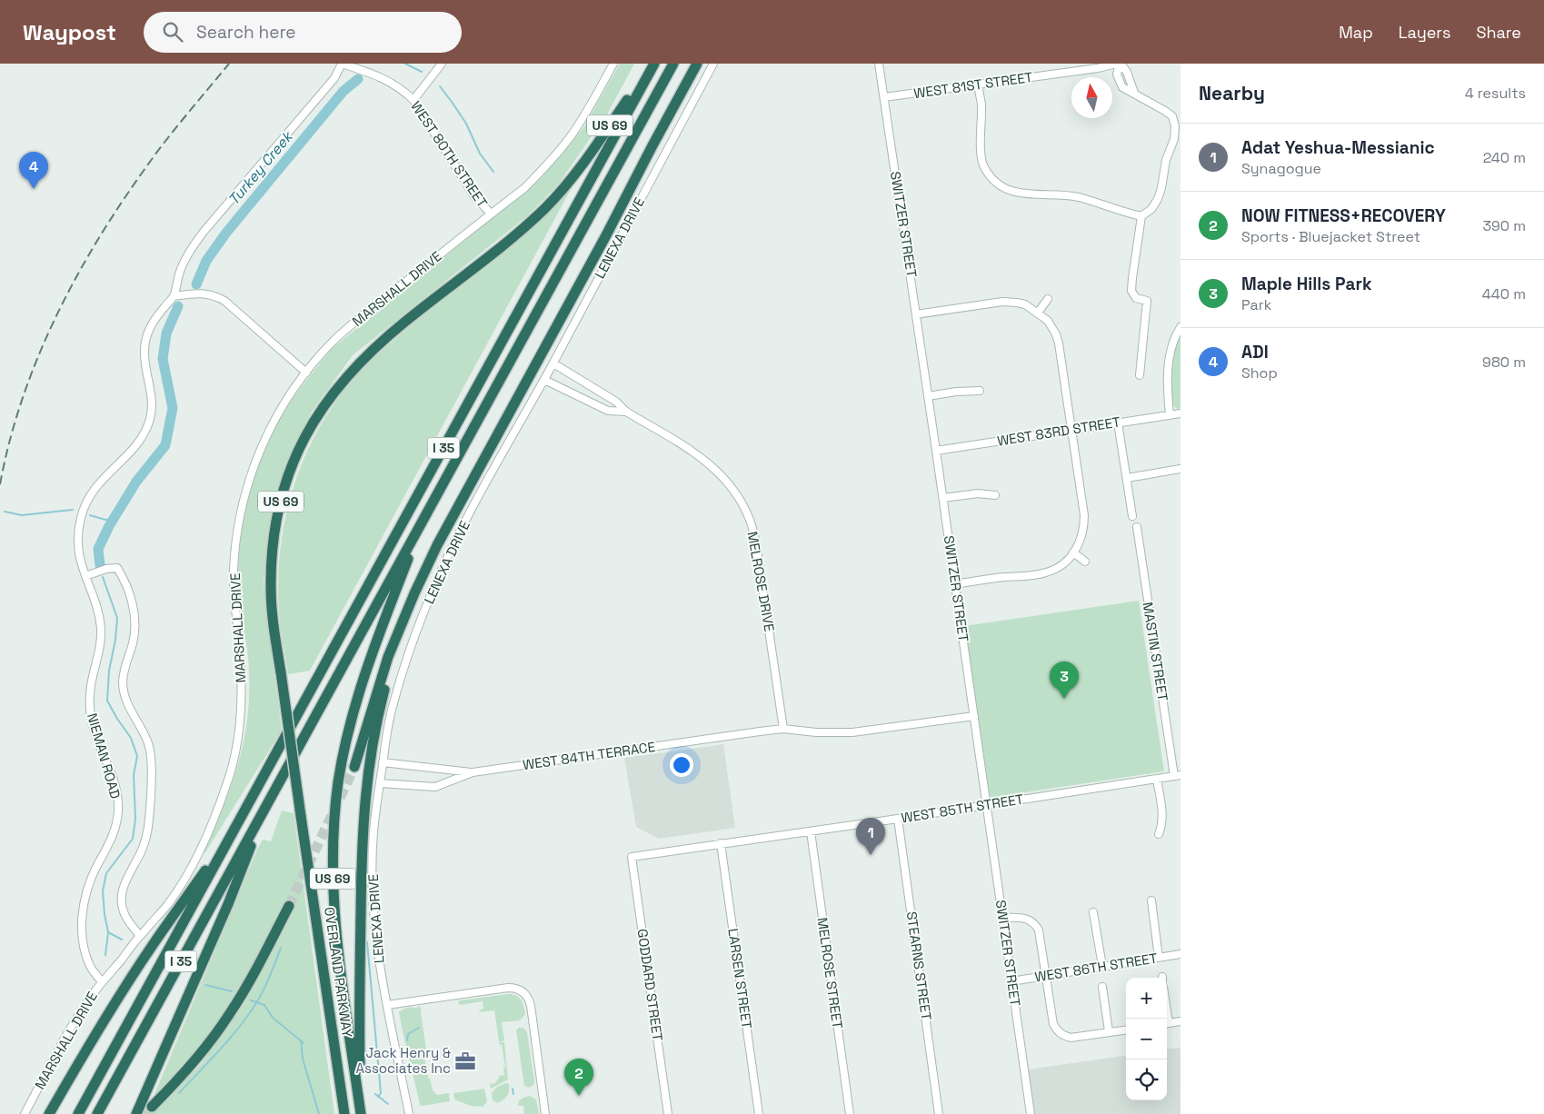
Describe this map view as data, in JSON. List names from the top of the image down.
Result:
{
  "streets": {
    "highway": ["US 69", "I 35", "OVERLAND PARKWAY"],
    "street": [
      "WEST 81ST STREET",
      "WEST 80TH STREET",
      "SWITZER STREET",
      "LENEXA DRIVE",
      "MARSHALL DRIVE",
      "WEST 83RD STREET",
      "MELROSE DRIVE",
      "MASTIN STREET",
      "NIEMAN ROAD",
      "WEST 84TH TERRACE",
      "WEST 85TH STREET",
      "STEARNS STREET",
      "WEST 86TH STREET",
      "MELROSE STREET",
      "LARSEN STREET",
      "GODDARD STREET"
    ]
  },
  "crossings": [
    ["WEST 81ST STREET", "SWITZER STREET"],
    ["US 69", "I 35"],
    ["WEST 80TH STREET", "MARSHALL DRIVE"],
    ["WEST 80TH STREET", "NIEMAN ROAD"],
    ["SWITZER STREET", "WEST 83RD STREET"],
    ["SWITZER STREET", "WEST 84TH TERRACE"],
    ["SWITZER STREET", "WEST 85TH STREET"],
    ["SWITZER STREET", "WEST 86TH STREET"],
    ["LENEXA DRIVE", "MELROSE DRIVE"],
    ["LENEXA DRIVE", "WEST 84TH TERRACE"],
    ["MARSHALL DRIVE", "NIEMAN ROAD"],
    ["I 35", "OVERLAND PARKWAY"],
    ["MELROSE DRIVE", "WEST 84TH TERRACE"],
    ["MASTIN STREET", "WEST 85TH STREET"],
    ["WEST 85TH STREET", "STEARNS STREET"],
    ["WEST 85TH STREET", "MELROSE STREET"],
    ["WEST 85TH STREET", "LARSEN STREET"],
    ["WEST 85TH STREET", "GODDARD STREET"]
  ],
  "water": ["Turkey Creek"],
  "places": {
    "office": ["Jack Henry & Associates Inc"]
  },
  "north": "top",
  "page": {
    "header": "Waypost",
    "search": "Search here",
    "nav": ["Map", "Layers", "Share"],
    "heading": ["Nearby", "4 results"],
    "list": [
      {
        "mark": "1",
        "name": "Adat Yeshua-Messianic",
        "note": "Synagogue",
        "value": "240 m"
      },
      {
        "mark": "2",
        "name": "NOW FITNESS+RECOVERY",
        "note": "Sports · Bluejacket Street",
        "value": "390 m"
      },
      {
        "mark": "3",
        "name": "Maple Hills Park",
        "note": "Park",
        "value": "440 m"
      },
      {
        "mark": "4",
        "name": "ADI",
        "note": "Shop",
        "value": "980 m"
      }
    ],
    "pins": [
      "4",
      "3",
      "1",
      "2"
    ],
    "map_buttons": ["+", "−"]
  }
}
